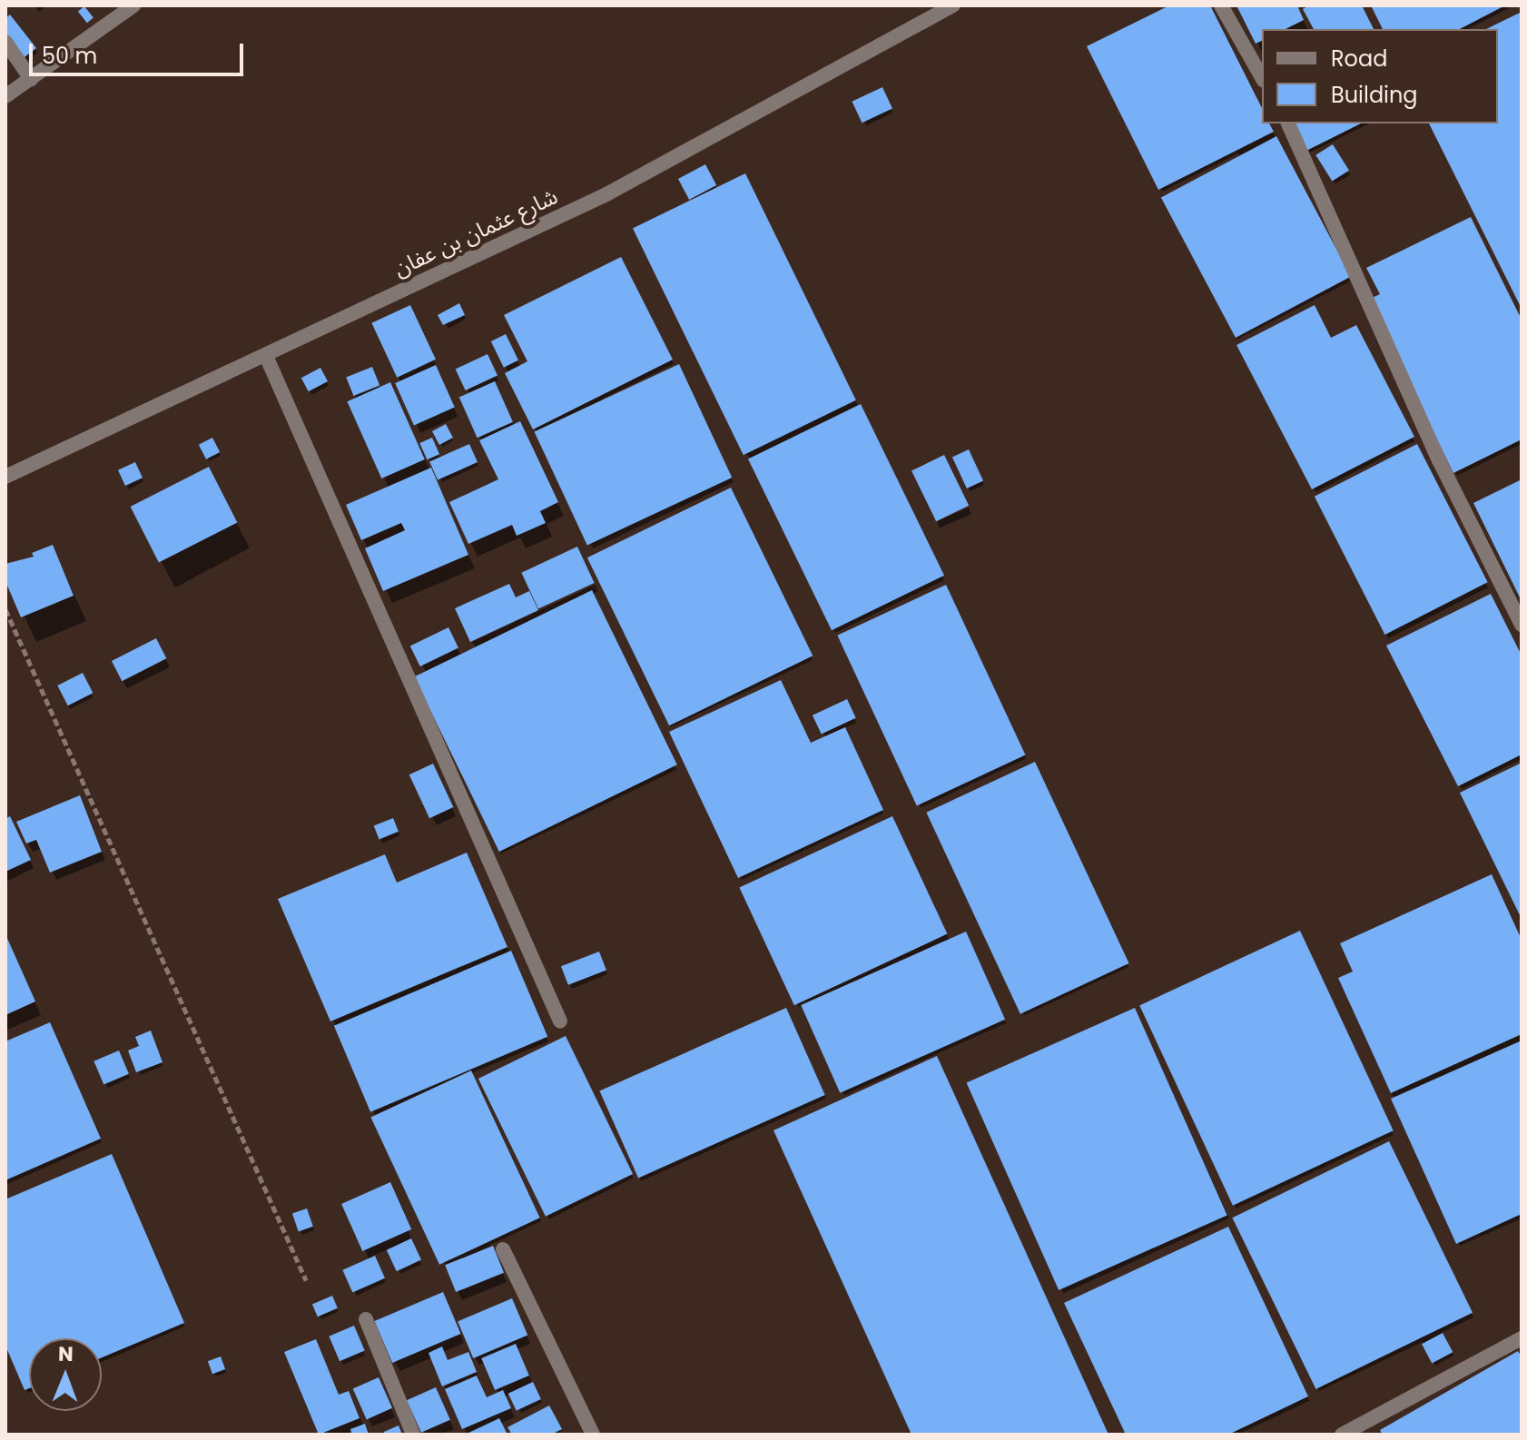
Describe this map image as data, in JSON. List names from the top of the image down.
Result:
{
  "streets": {
    "street": ["شارع عثمان بن عفان"]
  },
  "legend": ["Road", "Building"],
  "scale_bar": "50 m",
  "north": "top"
}
